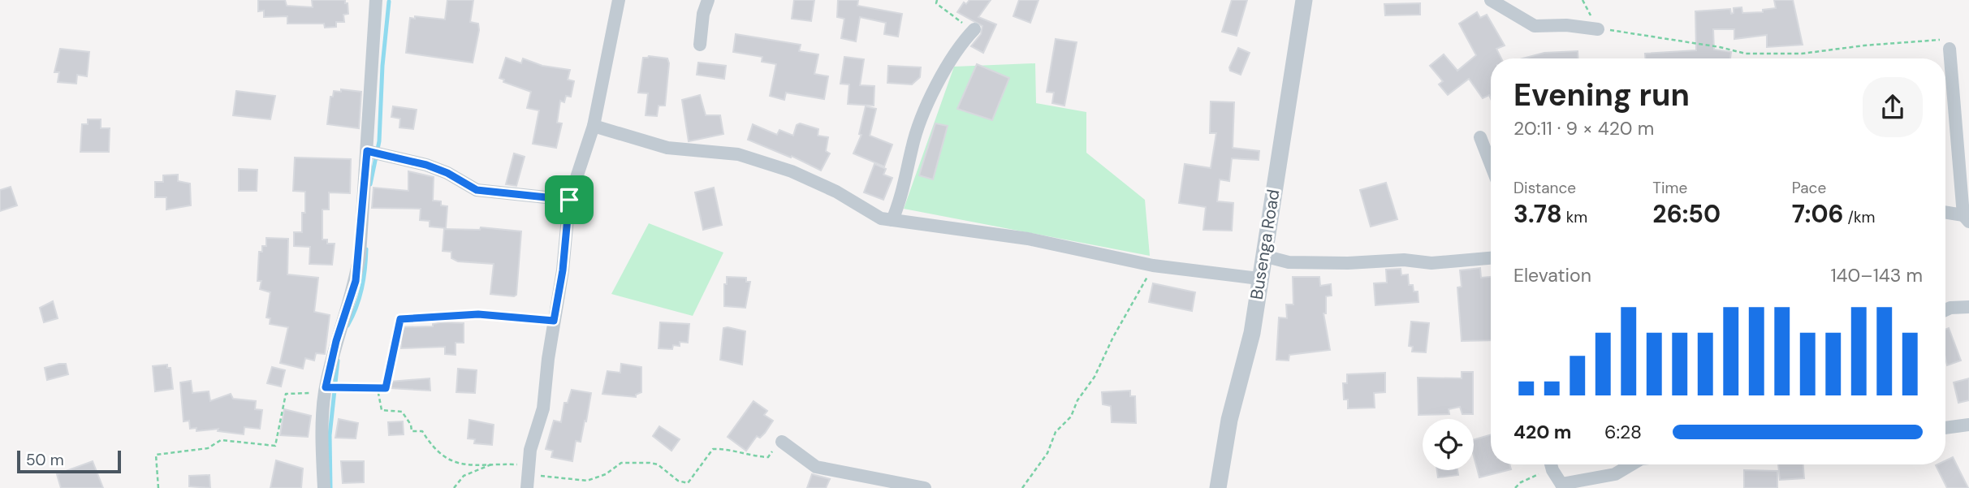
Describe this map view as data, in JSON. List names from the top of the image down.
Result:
{
  "streets": {
    "street": ["Busenga Road"]
  },
  "scale_bar": "50 m",
  "page": {
    "heading": ["Evening run", "20:11 · 9 × 420 m"],
    "stats": [
      ["Distance", "3.78 km"],
      ["Time", "26:50"],
      ["Pace", "7:06 /km"]
    ],
    "chart": ["Elevation", "140–143 m"],
    "list": [
      {
        "name": "420 m",
        "note": "6:28"
      }
    ],
    "scale": "50 m"
  }
}
